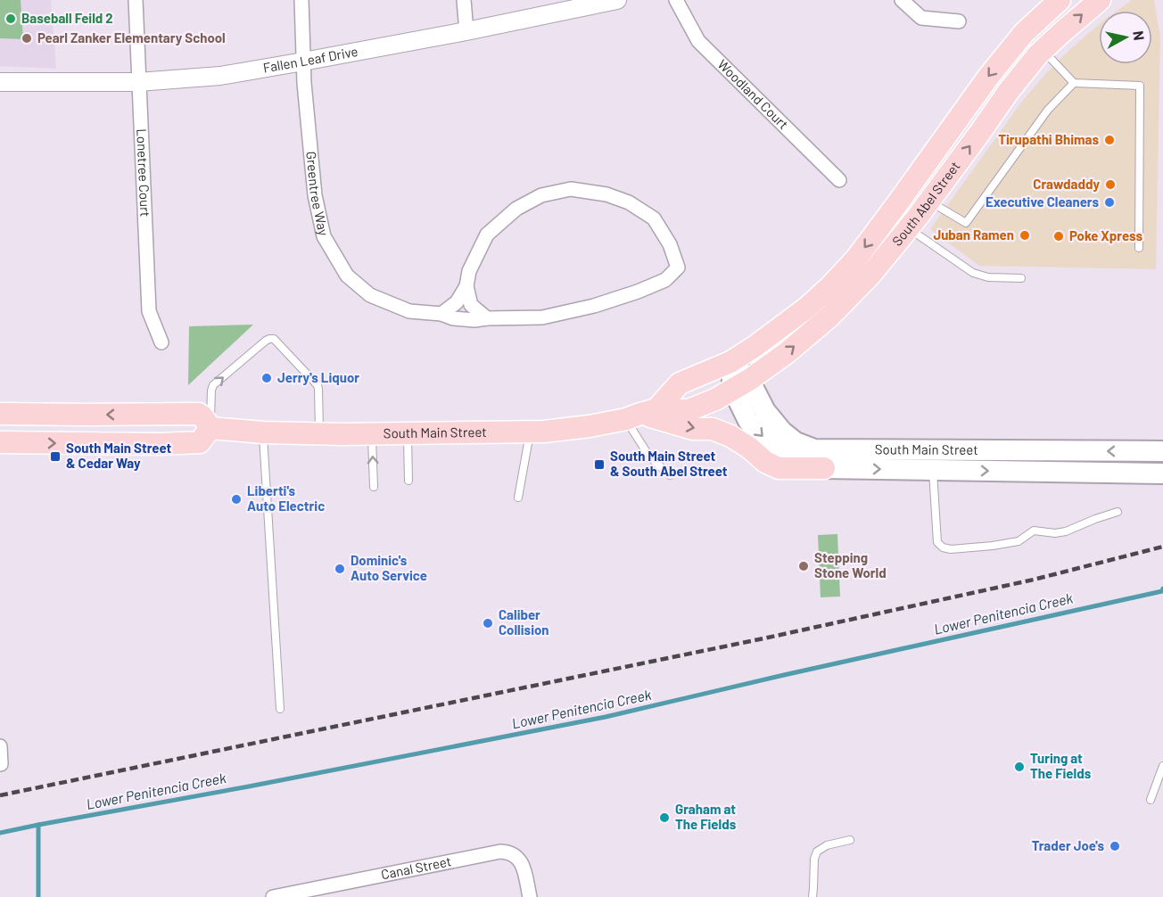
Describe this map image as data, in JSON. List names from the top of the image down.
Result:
{
  "streets": {
    "main road": ["South Abel Street", "South Main Street"],
    "street": [
      "Fallen Leaf Drive",
      "Woodland Court",
      "Lonetree Court",
      "Greentree Way",
      "Canal Street"
    ]
  },
  "crossings": [
    ["Fallen Leaf Drive", "Lonetree Court"],
    ["Fallen Leaf Drive", "Greentree Way"],
    ["South Abel Street", "South Main Street"]
  ],
  "water": ["Lower Penitencia Creek"],
  "places": {
    "other": [
      "Baseball Feild 2",
      "Pearl Zanker Elementary School",
      "Tirupathi Bhimas",
      "Crawdaddy",
      "Executive Cleaners",
      "Juban Ramen",
      "Poke Xpress",
      "Jerry's Liquor",
      "Liberti's Auto Electric",
      "Stepping Stone World",
      "Dominic's Auto Service",
      "Caliber Collision",
      "Turing at The Fields",
      "Graham at The Fields",
      "Trader Joe's"
    ],
    "transit": ["South Main Street & Cedar Way", "South Main Street & South Abel Street"]
  },
  "north": "right"
}
